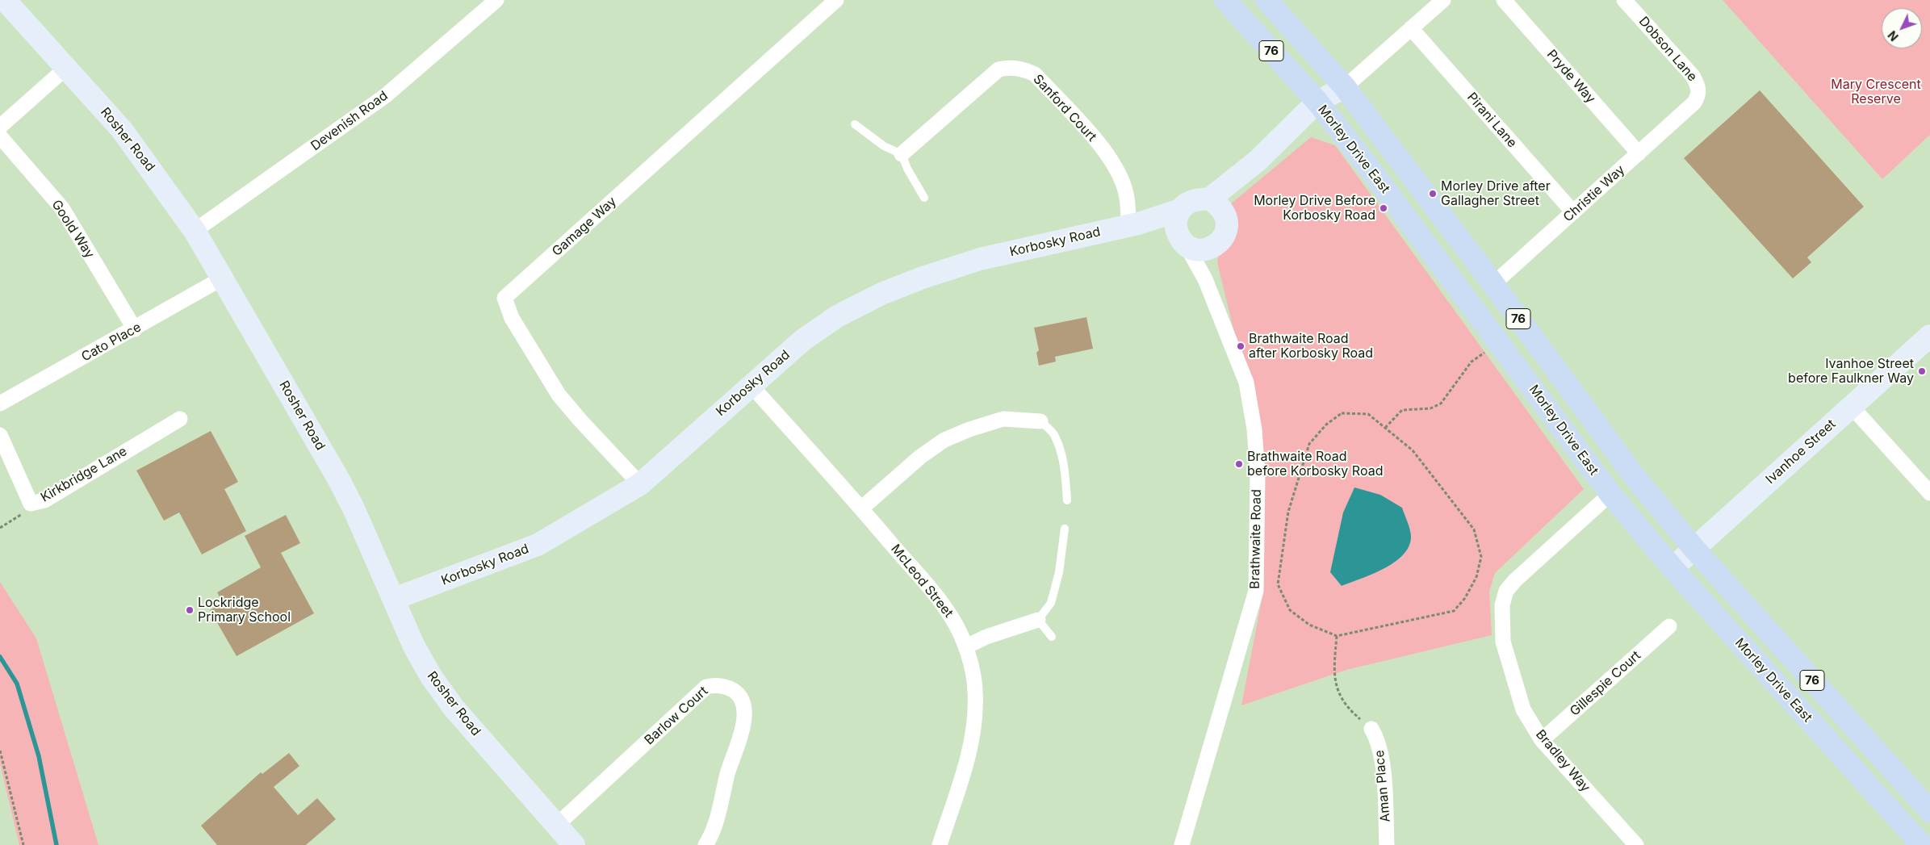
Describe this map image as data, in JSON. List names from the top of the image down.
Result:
{
  "streets": {
    "main road": ["76", "Morley Drive East"],
    "street": [
      "Dobson Lane",
      "Pryde Way",
      "Sanford Court",
      "Pirani Lane",
      "Devenish Road",
      "Rosher Road",
      "Christie Way",
      "Gamage Way",
      "Goold Way",
      "Korbosky Road",
      "Cato Place",
      "Ivanhoe Street",
      "Kirkbridge Lane",
      "Brathwaite Road",
      "McLeod Street",
      "Gillespie Court",
      "Barlow Court",
      "Bradley Way",
      "Aman Place"
    ]
  },
  "crossings": [
    ["Dobson Lane", "Christie Way"],
    ["76", "Christie Way"],
    ["76", "Ivanhoe Street"],
    ["Pryde Way", "Christie Way"],
    ["Sanford Court", "Korbosky Road"],
    ["Pirani Lane", "Christie Way"],
    ["Devenish Road", "Rosher Road"],
    ["Rosher Road", "Korbosky Road"],
    ["Rosher Road", "Cato Place"],
    ["Rosher Road", "Barlow Court"],
    ["Morley Drive East", "Ivanhoe Street"],
    ["Morley Drive East", "Bradley Way"],
    ["Gamage Way", "Korbosky Road"],
    ["Goold Way", "Cato Place"],
    ["Korbosky Road", "Brathwaite Road"],
    ["Korbosky Road", "McLeod Street"],
    ["Gillespie Court", "Bradley Way"]
  ],
  "parks": ["Mary Crescent Reserve"],
  "places": [
    "Morley Drive after Gallagher Street",
    "Morley Drive Before Korbosky Road",
    "Brathwaite Road after Korbosky Road",
    "Ivanhoe Street before Faulkner Way",
    "Brathwaite Road before Korbosky Road",
    "Lockridge Primary School"
  ],
  "north": "bottom left"
}
